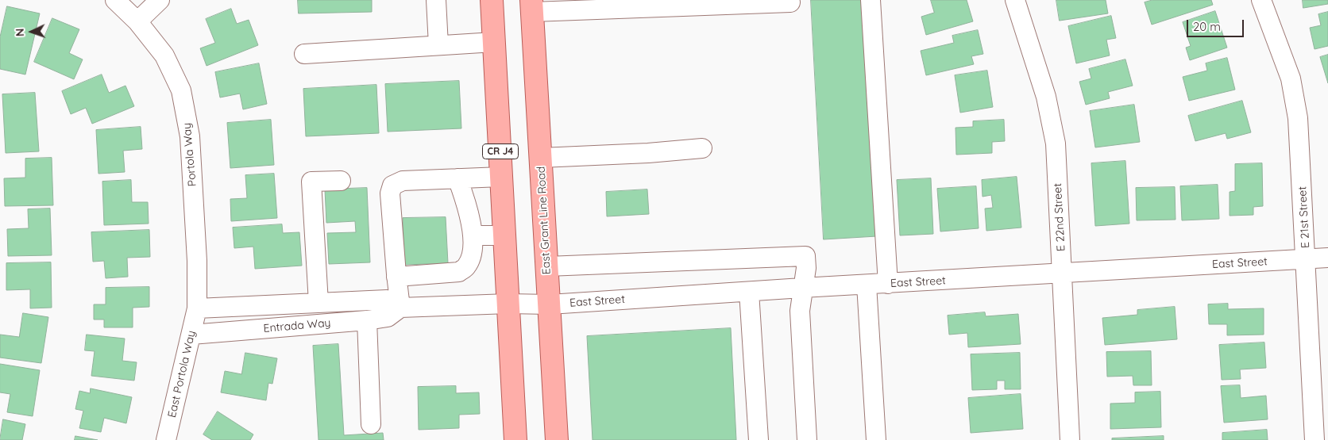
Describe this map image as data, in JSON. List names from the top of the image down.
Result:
{
  "streets": {
    "main road": ["CR J4", "East Grant Line Road"],
    "street": [
      "Portola Way",
      "E 22nd Street",
      "E 21st Street",
      "East Street",
      "Entrada Way",
      "East Portola Way"
    ]
  },
  "crossings": [
    ["CR J4", "East Street"],
    ["CR J4", "Entrada Way"],
    ["Portola Way", "Entrada Way"],
    ["Portola Way", "East Portola Way"],
    ["E 22nd Street", "East Street"],
    ["E 21st Street", "East Street"],
    ["East Grant Line Road", "East Street"],
    ["East Street", "Entrada Way"],
    ["Entrada Way", "East Portola Way"]
  ],
  "scale_bar": "20 m",
  "north": "left"
}
